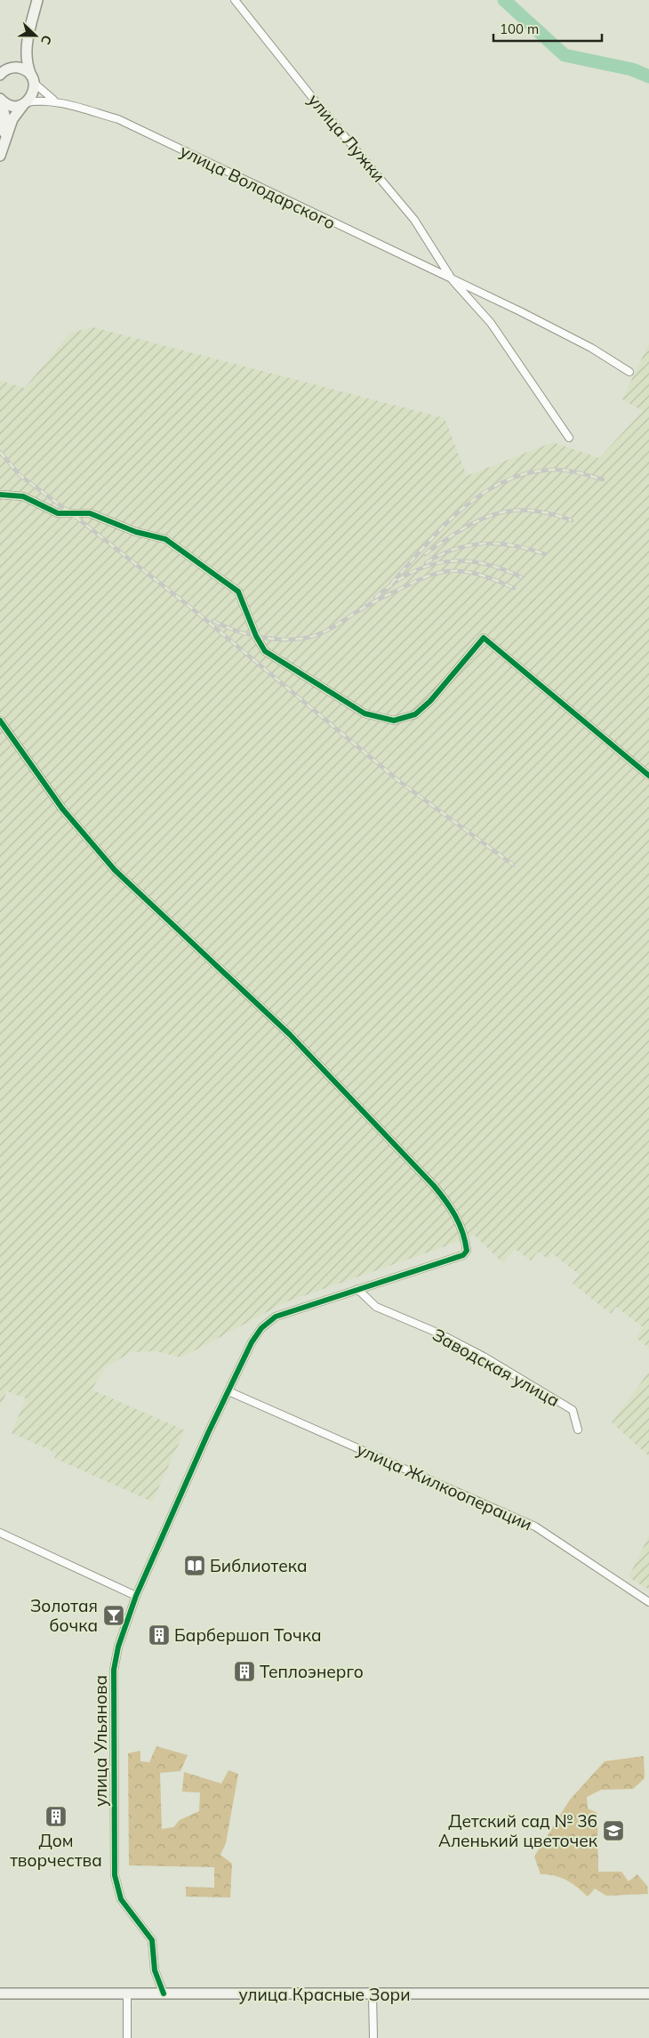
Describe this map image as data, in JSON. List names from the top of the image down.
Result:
{
  "streets": {
    "main road": ["улица Красные Зори"],
    "street": [
      "улица Лужки",
      "улица Володарского",
      "Заводская улица",
      "улица Жилкооперации",
      "улица Ульянова"
    ]
  },
  "crossings": [
    ["улица Лужки", "улица Володарского"],
    ["Заводская улица", "улица Ульянова"],
    ["улица Жилкооперации", "улица Ульянова"],
    ["улица Ульянова", "улица Красные Зори"]
  ],
  "places": {
    "library": ["Библиотека"],
    "bar": ["Золотая бочка"],
    "building": ["Барбершоп Точка", "Теплоэнерго", "Дом творчества"],
    "school or university": ["Детский сад № 36 Аленький цветочек"]
  },
  "scale_bar": "100 m",
  "north": "right"
}
